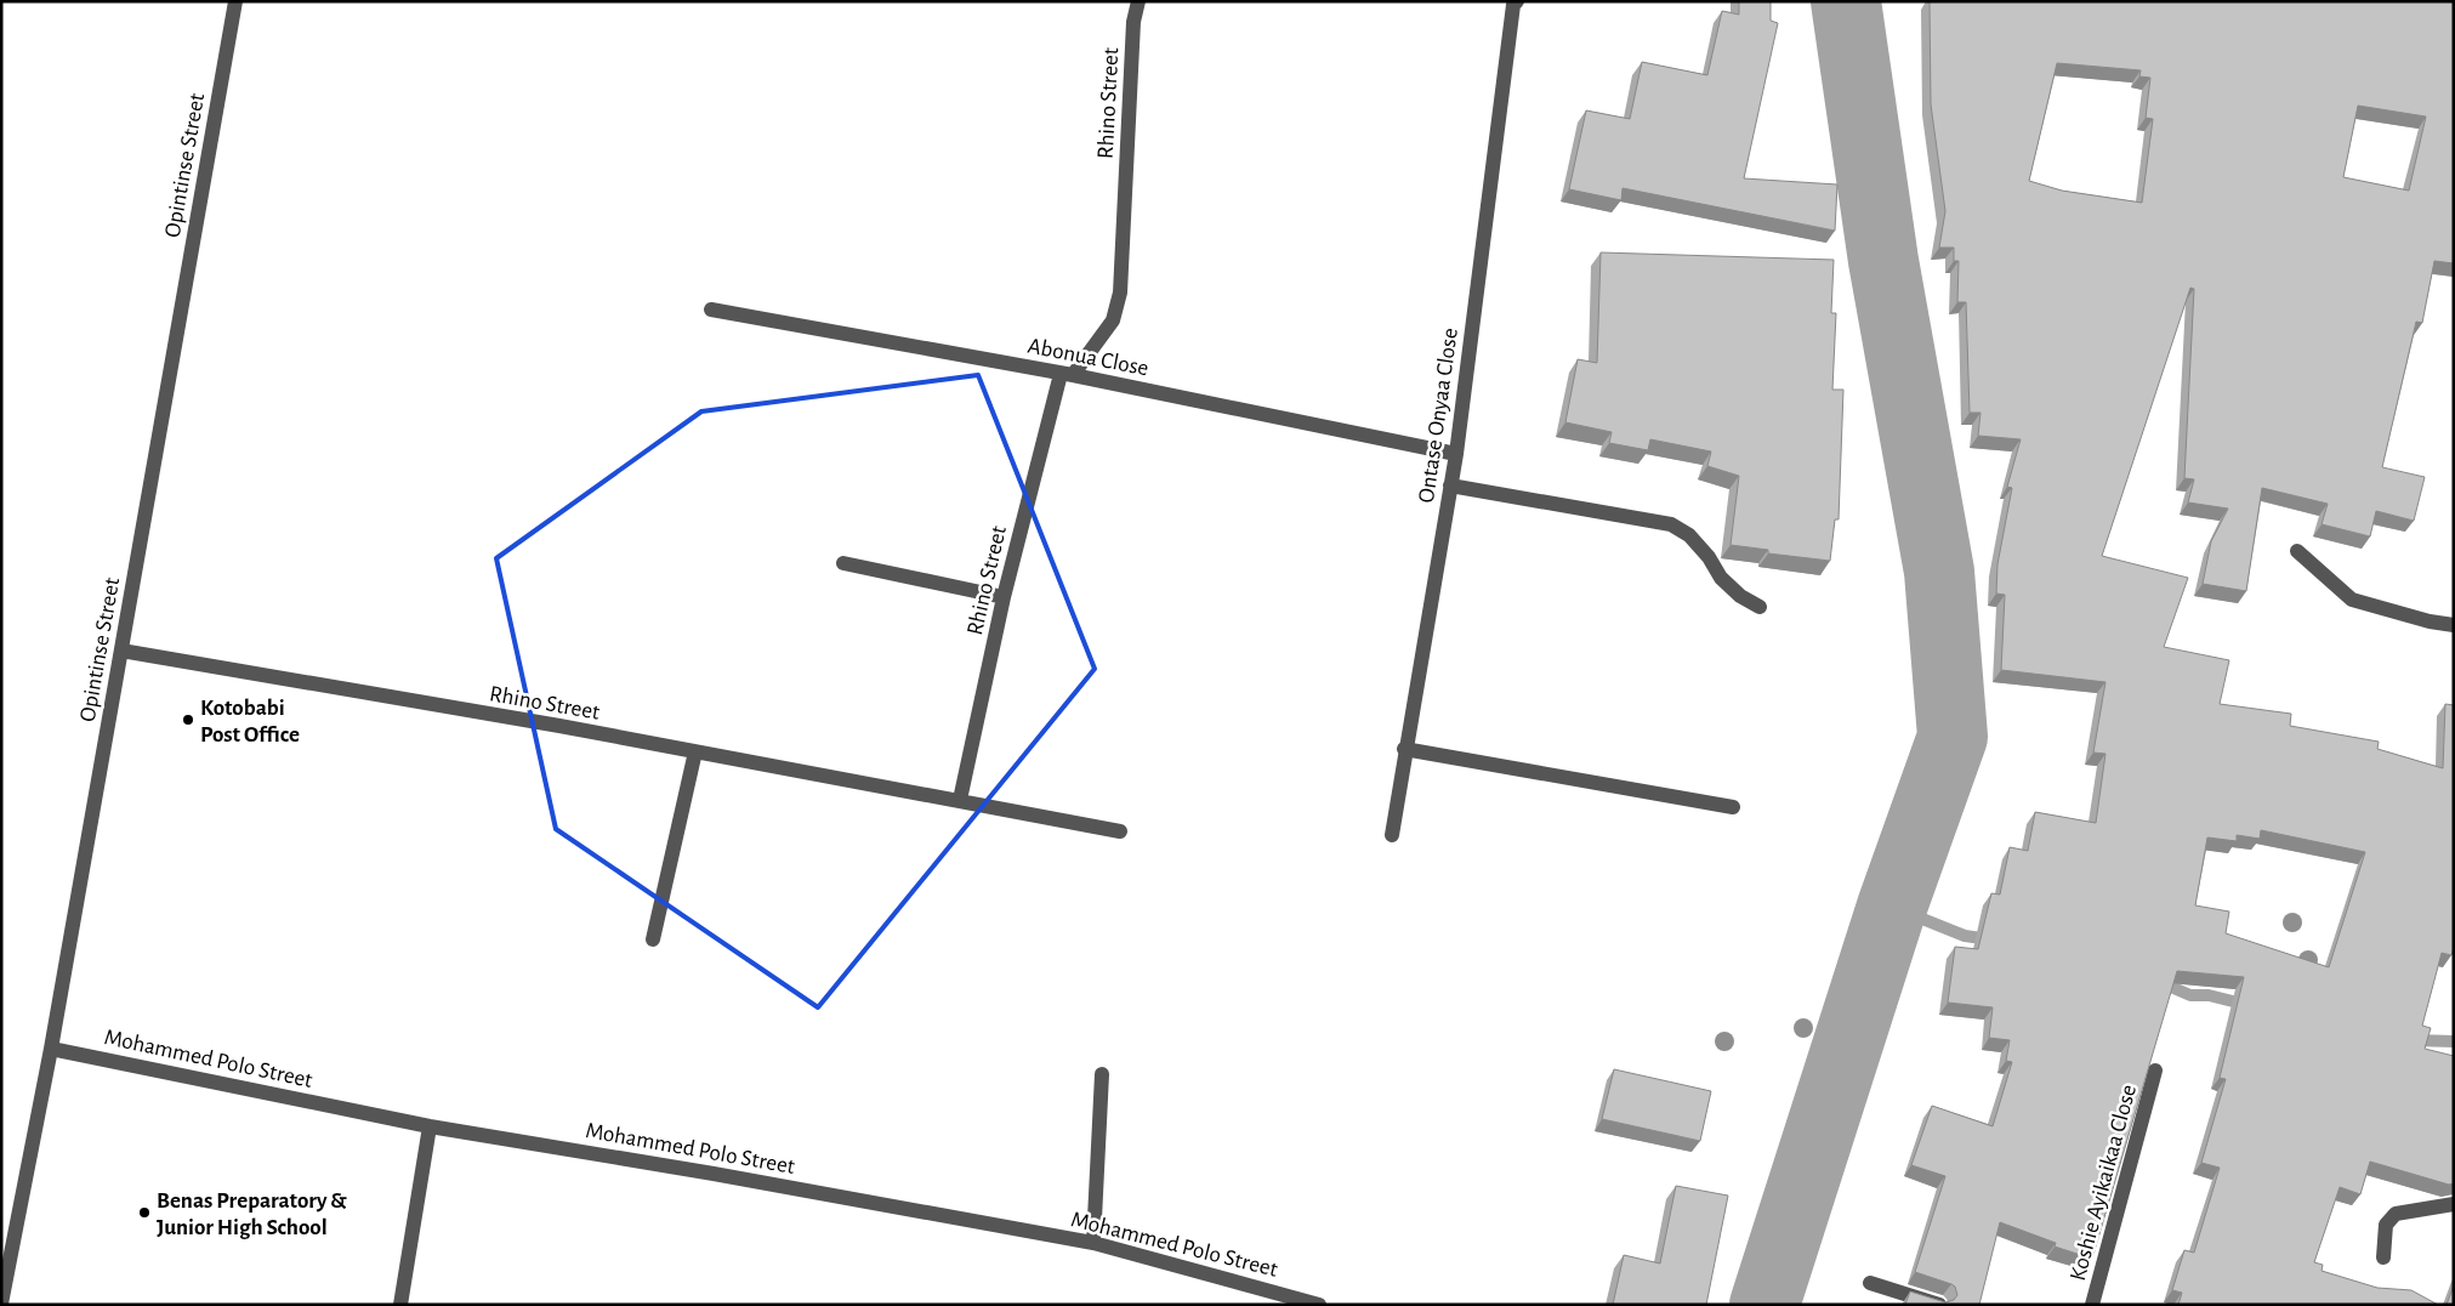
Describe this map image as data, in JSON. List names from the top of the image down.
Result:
{
  "streets": {
    "street": [
      "Rhino Street",
      "Opintinse Street",
      "Abonua Close",
      "Ontase Onyaa Close",
      "Mohammed Polo Street",
      "Koshie Ayikaikaa Close"
    ]
  },
  "crossings": [
    ["Rhino Street", "Opintinse Street"],
    ["Rhino Street", "Abonua Close"],
    ["Opintinse Street", "Mohammed Polo Street"],
    ["Abonua Close", "Ontase Onyaa Close"]
  ],
  "places": ["Kotobabi Post Office", "Benas Preparatory & Junior High School"]
}
